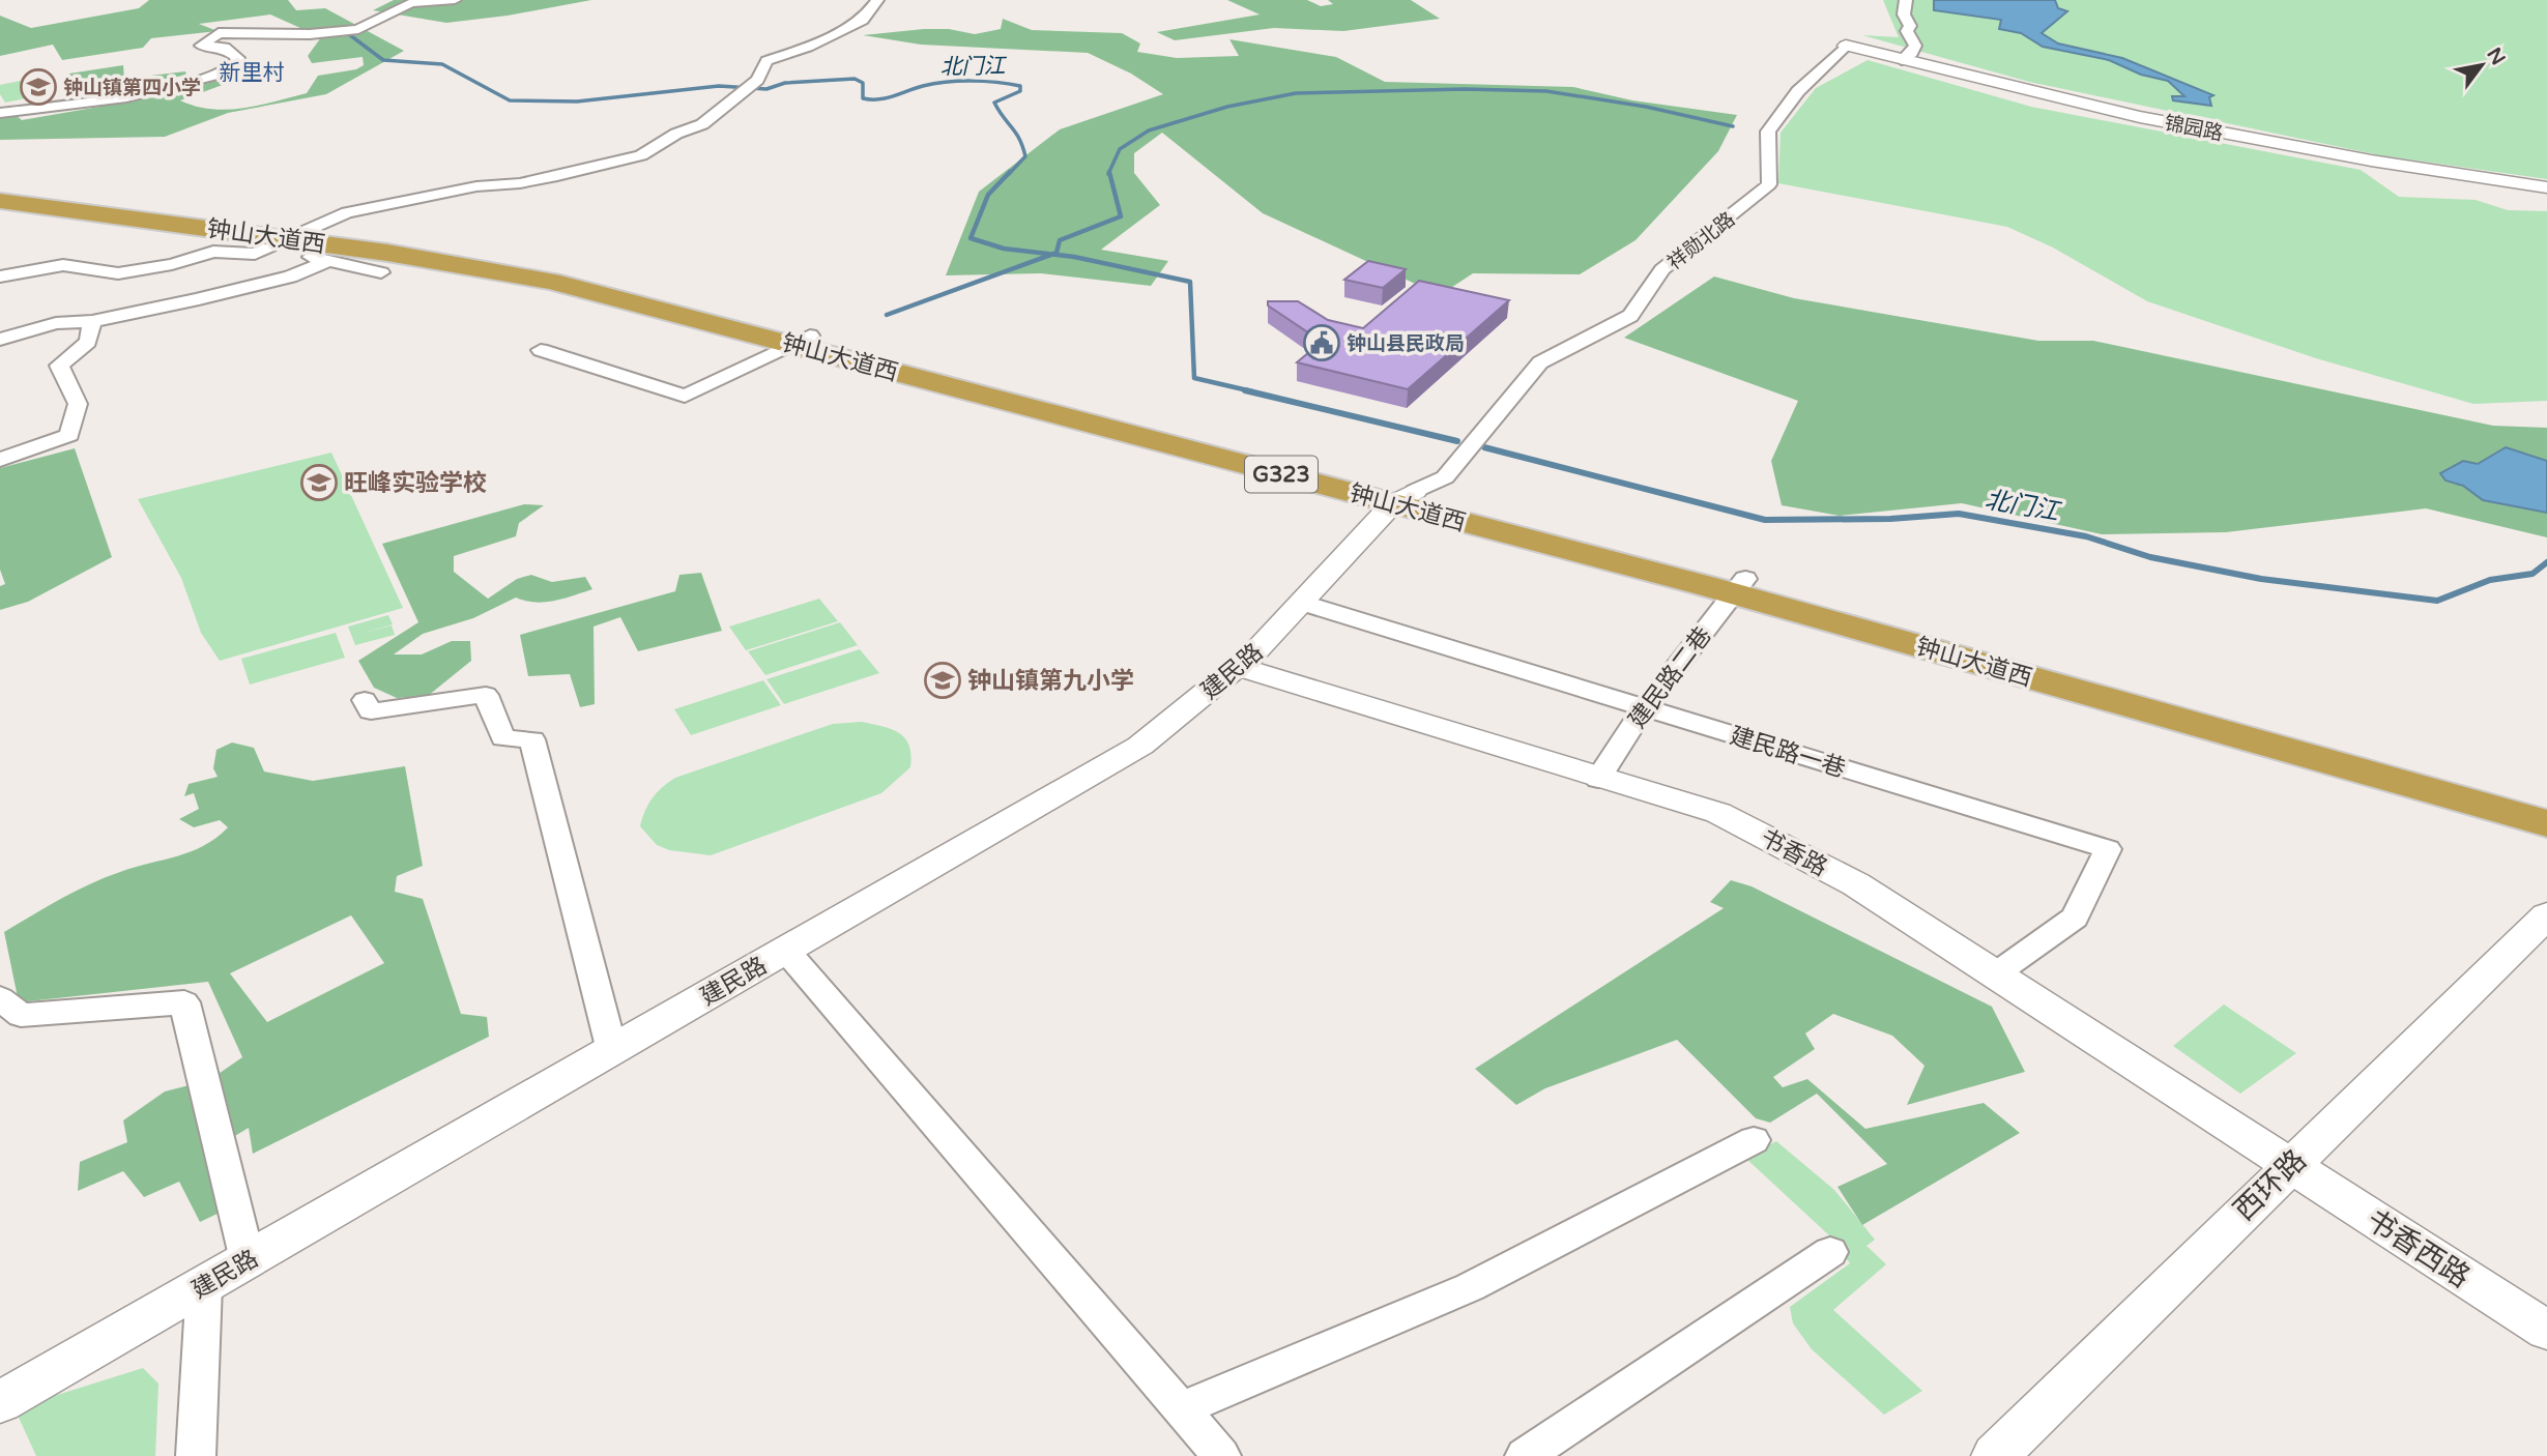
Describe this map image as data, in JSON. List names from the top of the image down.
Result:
{
  "streets": {
    "highway": ["钟山大道西", "G323"],
    "street": [
      "锦园路",
      "祥勋北路",
      "建民路",
      "建民路二巷",
      "建民路一巷",
      "书香路",
      "西环路",
      "书香西路"
    ]
  },
  "crossings": [
    ["锦园路", "祥勋北路"],
    ["钟山大道西", "祥勋北路"],
    ["钟山大道西", "建民路"],
    ["钟山大道西", "建民路二巷"],
    ["祥勋北路", "建民路"],
    ["建民路", "建民路一巷"],
    ["建民路", "书香路"],
    ["建民路二巷", "建民路一巷"],
    ["建民路二巷", "书香路"],
    ["建民路一巷", "书香路"],
    ["书香路", "西环路"],
    ["书香路", "书香西路"],
    ["西环路", "书香西路"]
  ],
  "districts": ["新里村"],
  "water": ["北门江"],
  "places": {
    "school or university": ["钟山镇第四小学", "旺峰实验学校", "钟山镇第九小学"],
    "public building": ["钟山县民政局"]
  },
  "north": "top right"
}
